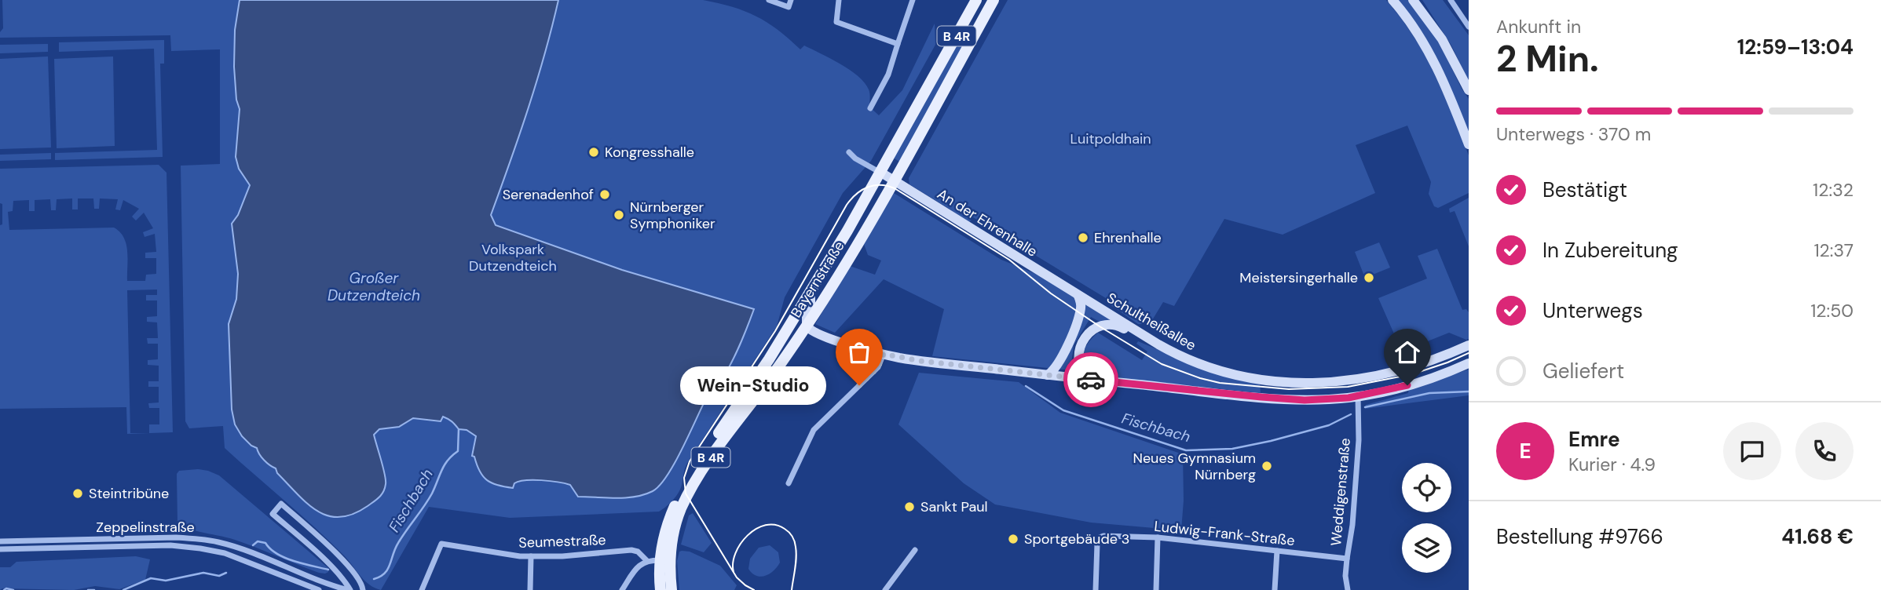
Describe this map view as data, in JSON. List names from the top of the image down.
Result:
{
  "streets": {
    "main road": [
      "B 4R",
      "An der Ehrenhalle",
      "Bayernstraße",
      "Schultheißallee"
    ],
    "street": [
      "Weddigenstraße",
      "Zeppelinstraße",
      "Ludwig-Frank-Straße",
      "Seumestraße"
    ]
  },
  "crossings": [
    ["B 4R", "An der Ehrenhalle"],
    ["B 4R", "Bayernstraße"],
    ["An der Ehrenhalle", "Bayernstraße"],
    ["An der Ehrenhalle", "Schultheißallee"],
    ["Weddigenstraße", "Ludwig-Frank-Straße"]
  ],
  "water": ["Großer Dutzendteich", "Fischbach"],
  "parks": ["Luitpoldhain", "Volkspark Dutzendteich"],
  "places": [
    "Kongresshalle",
    "Serenadenhof",
    "Nürnberger Symphoniker",
    "Ehrenhalle",
    "Meistersingerhalle",
    "Wein-Studio",
    "Neues Gymnasium Nürnberg",
    "Steintribüne",
    "Sankt Paul",
    "Sportgebäude 3"
  ],
  "page": {
    "heading": ["2 Min.", "Ankunft in", "12:59–13:04"],
    "panel": [
      "Emre",
      "Kurier · 4.9",
      "Bestellung #9766",
      "41.68 €"
    ],
    "bar": "Unterwegs · 370 m",
    "list": [
      ["Bestätigt", "12:32"],
      ["In Zubereitung", "12:37"],
      ["Unterwegs", "12:50"],
      "Geliefert"
    ],
    "bubble": "Wein-Studio",
    "round": "E"
  }
}
